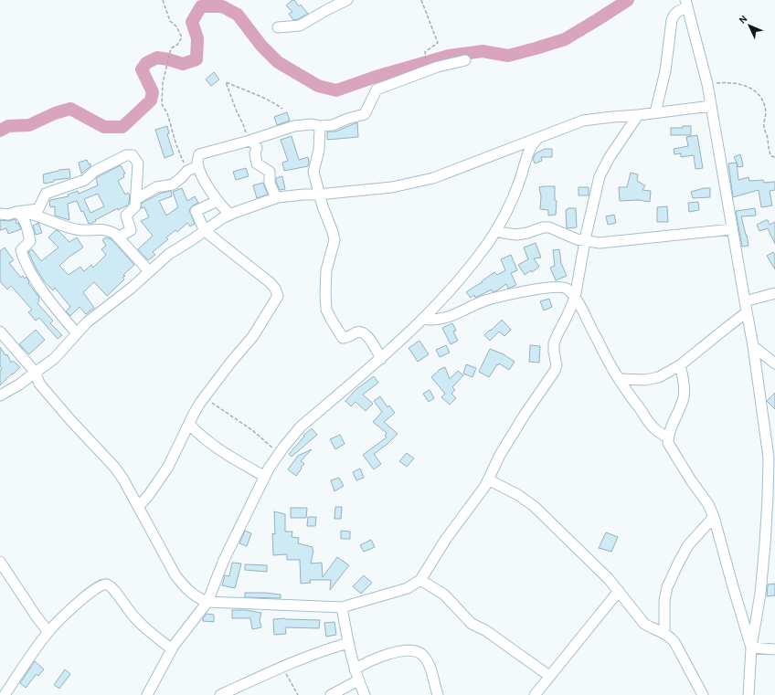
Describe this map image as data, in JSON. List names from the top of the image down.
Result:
{
  "north": "top left"
}
